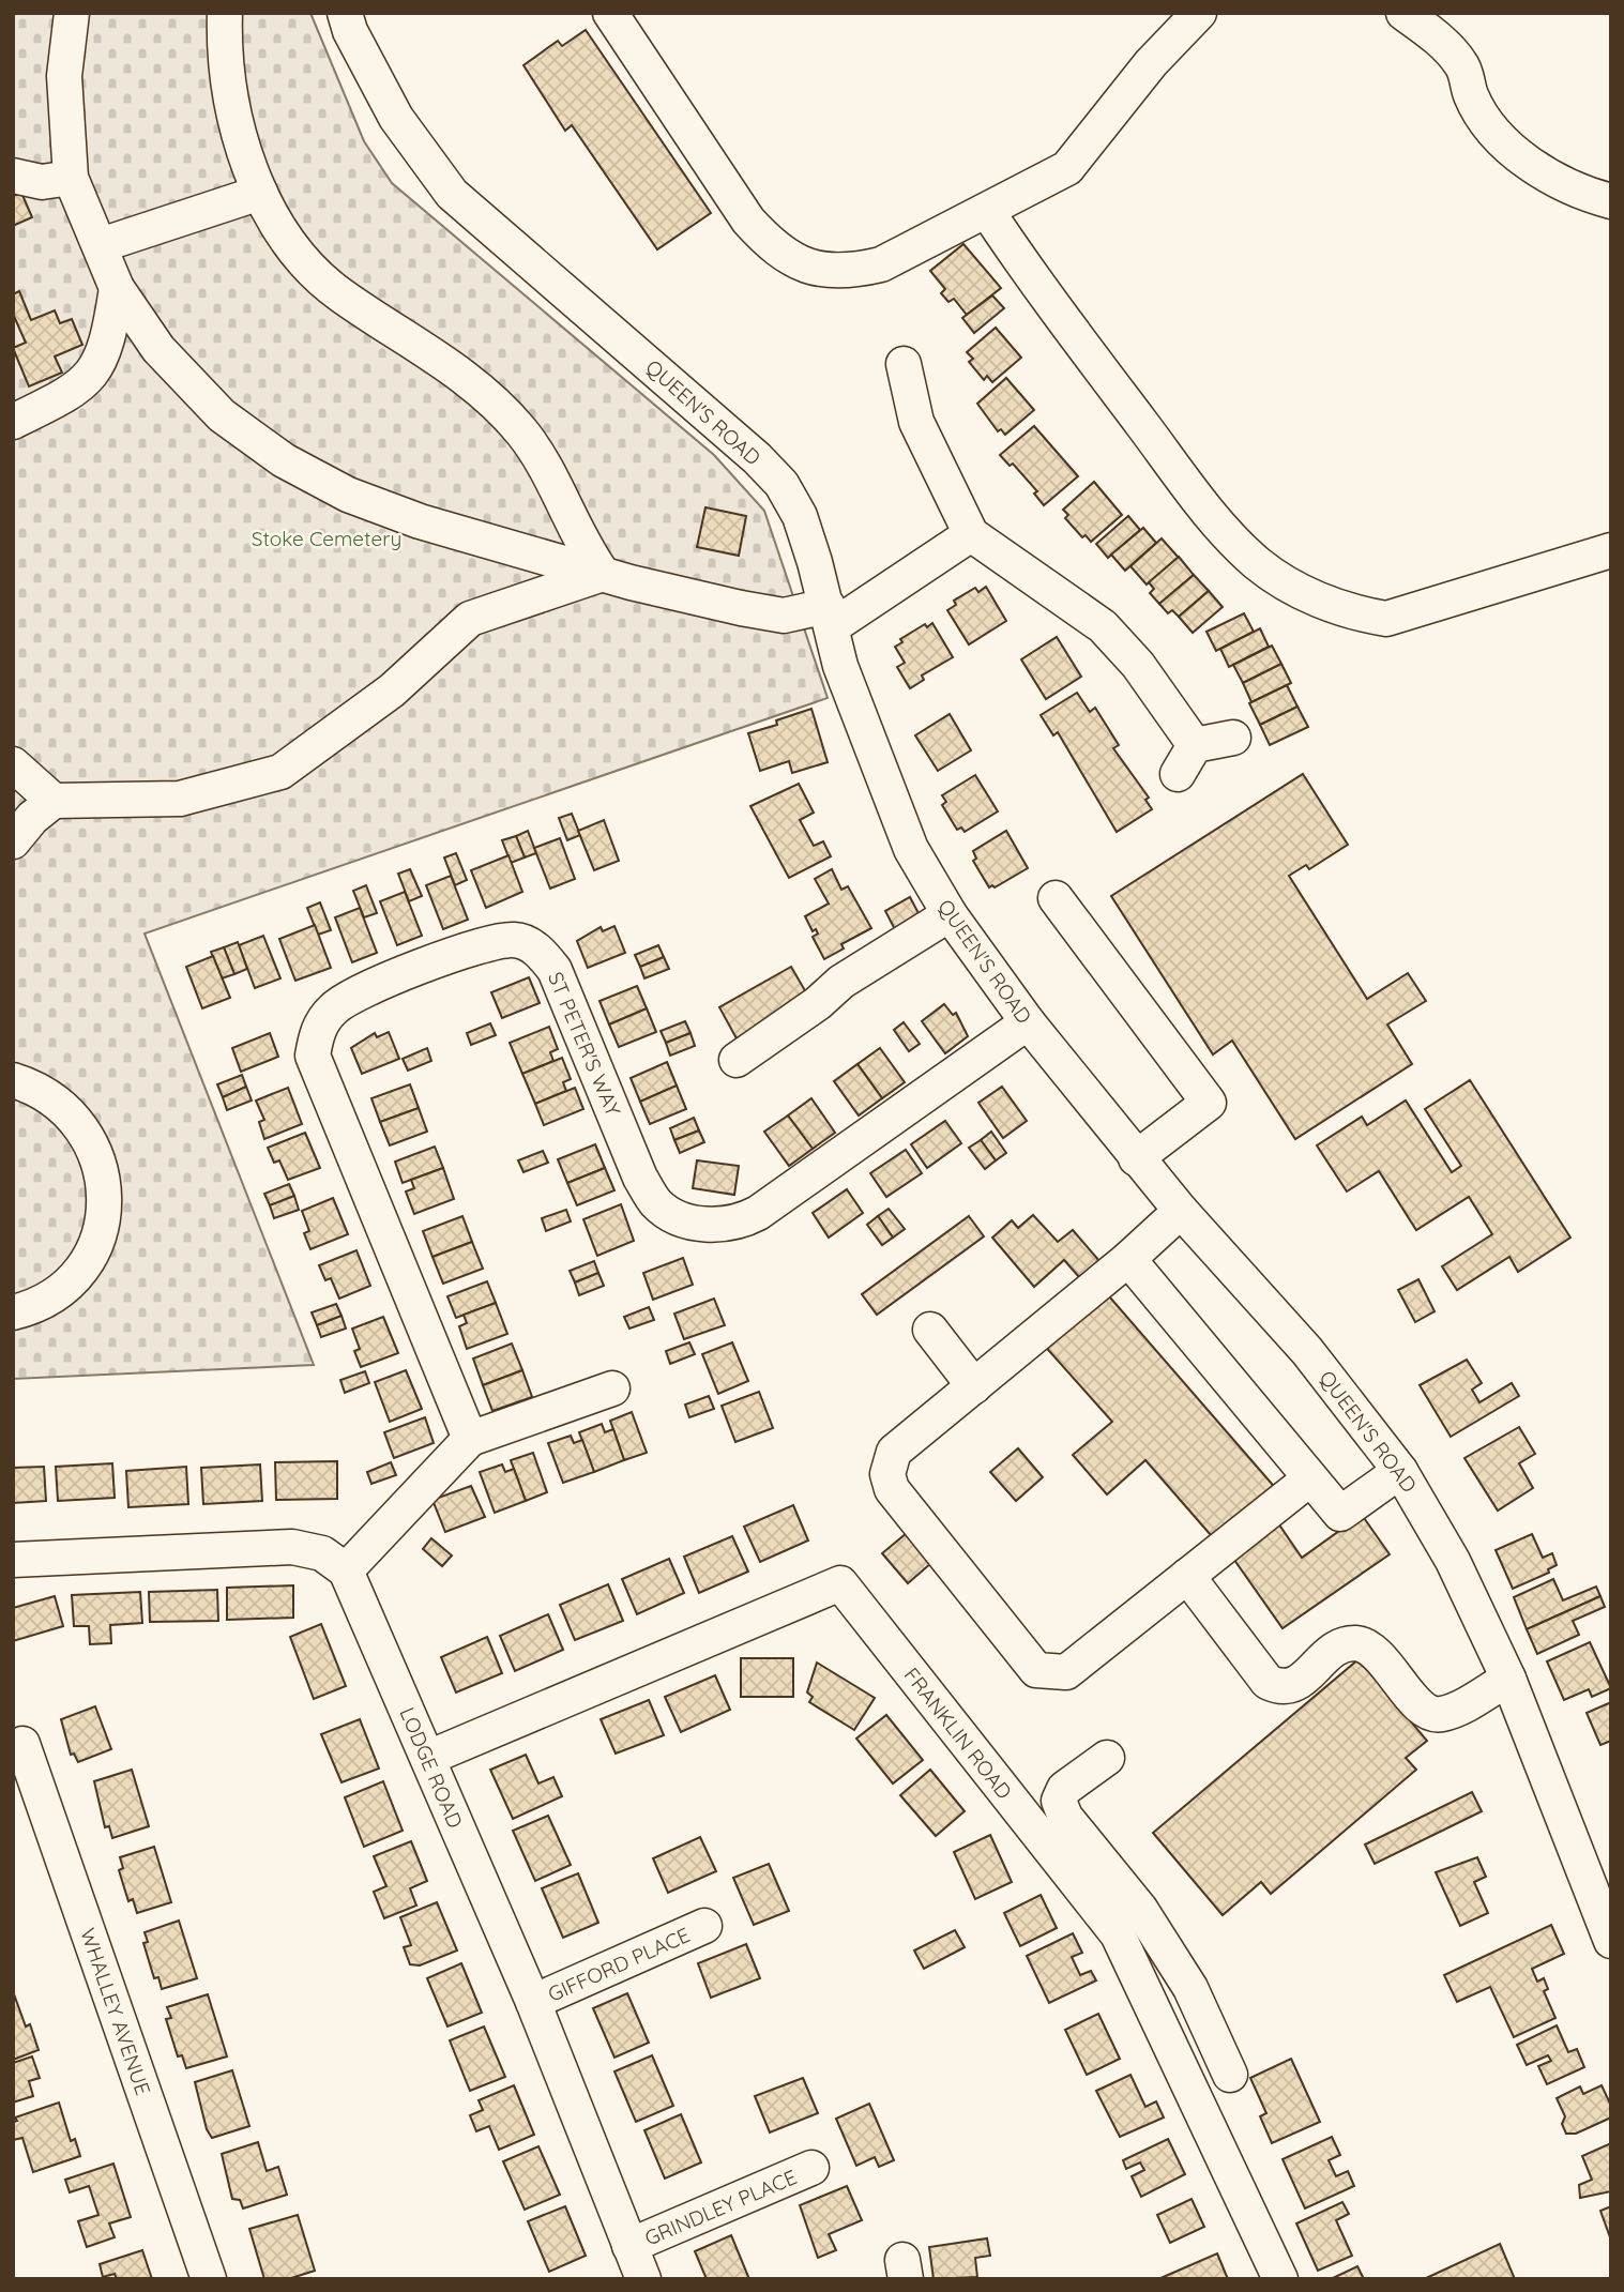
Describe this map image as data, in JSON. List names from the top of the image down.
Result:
{
  "streets": {
    "street": [
      "QUEEN'S ROAD",
      "ST PETER'S WAY",
      "FRANKLIN ROAD",
      "LODGE ROAD",
      "GIFFORD PLACE",
      "WHALLEY AVENUE",
      "GRINDLEY PLACE"
    ]
  },
  "crossings": [
    ["QUEEN'S ROAD", "ST PETER'S WAY"],
    ["FRANKLIN ROAD", "LODGE ROAD"],
    ["LODGE ROAD", "GIFFORD PLACE"],
    ["LODGE ROAD", "GRINDLEY PLACE"]
  ],
  "parks": ["Stoke Cemetery"]
}
